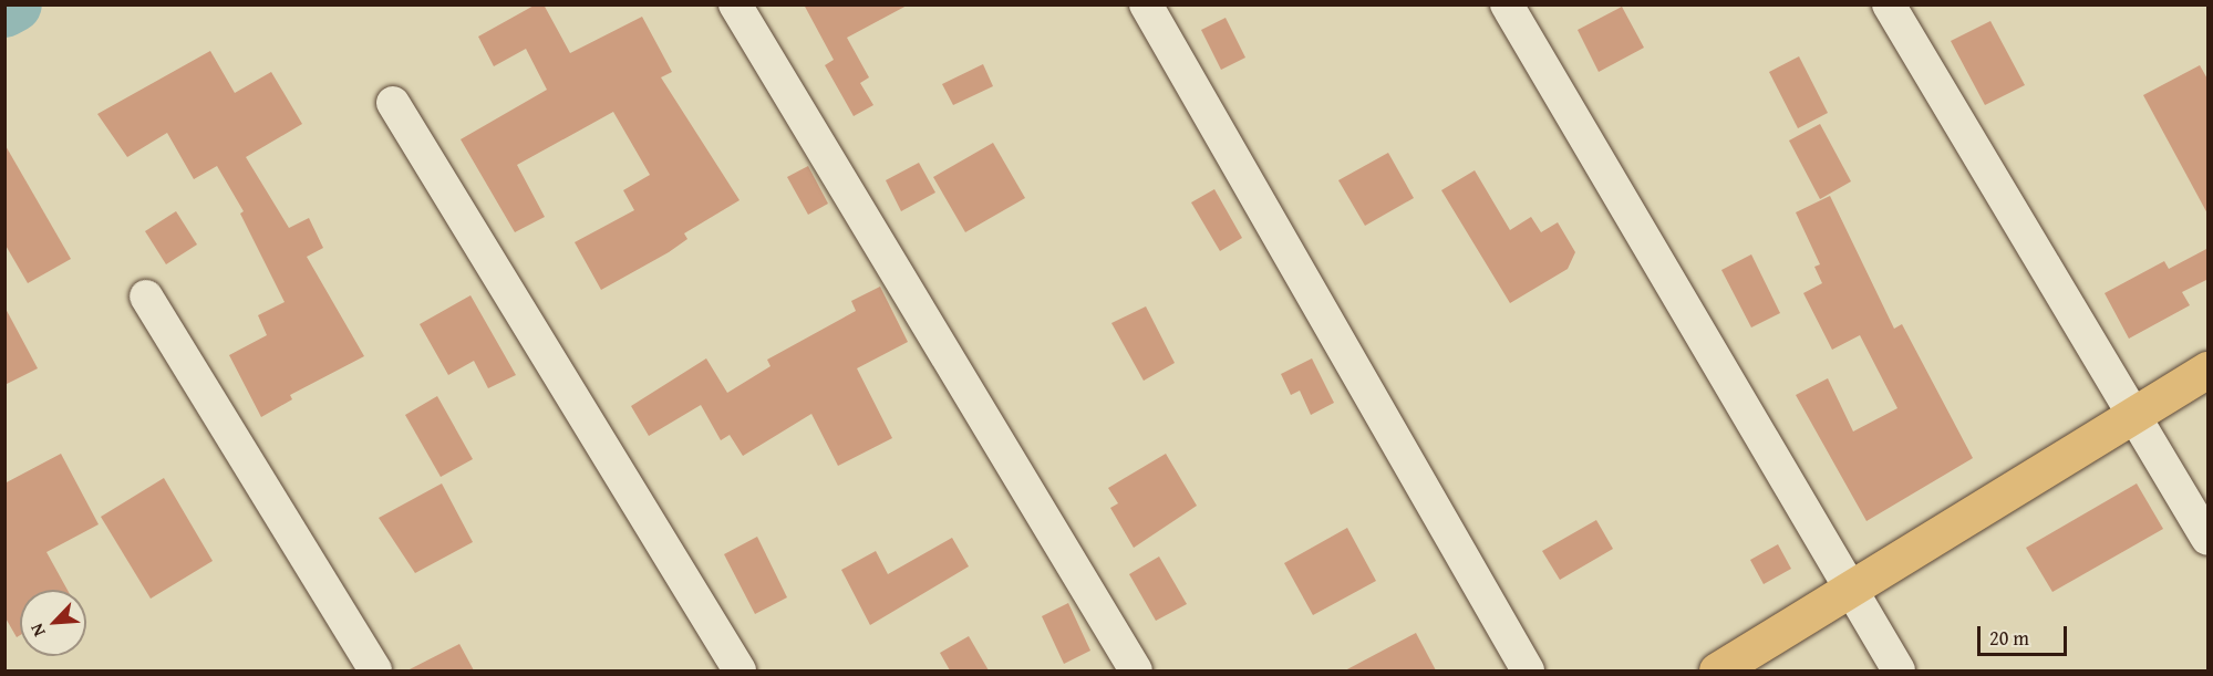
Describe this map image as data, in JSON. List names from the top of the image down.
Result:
{
  "scale_bar": "20 m",
  "north": "bottom left"
}
